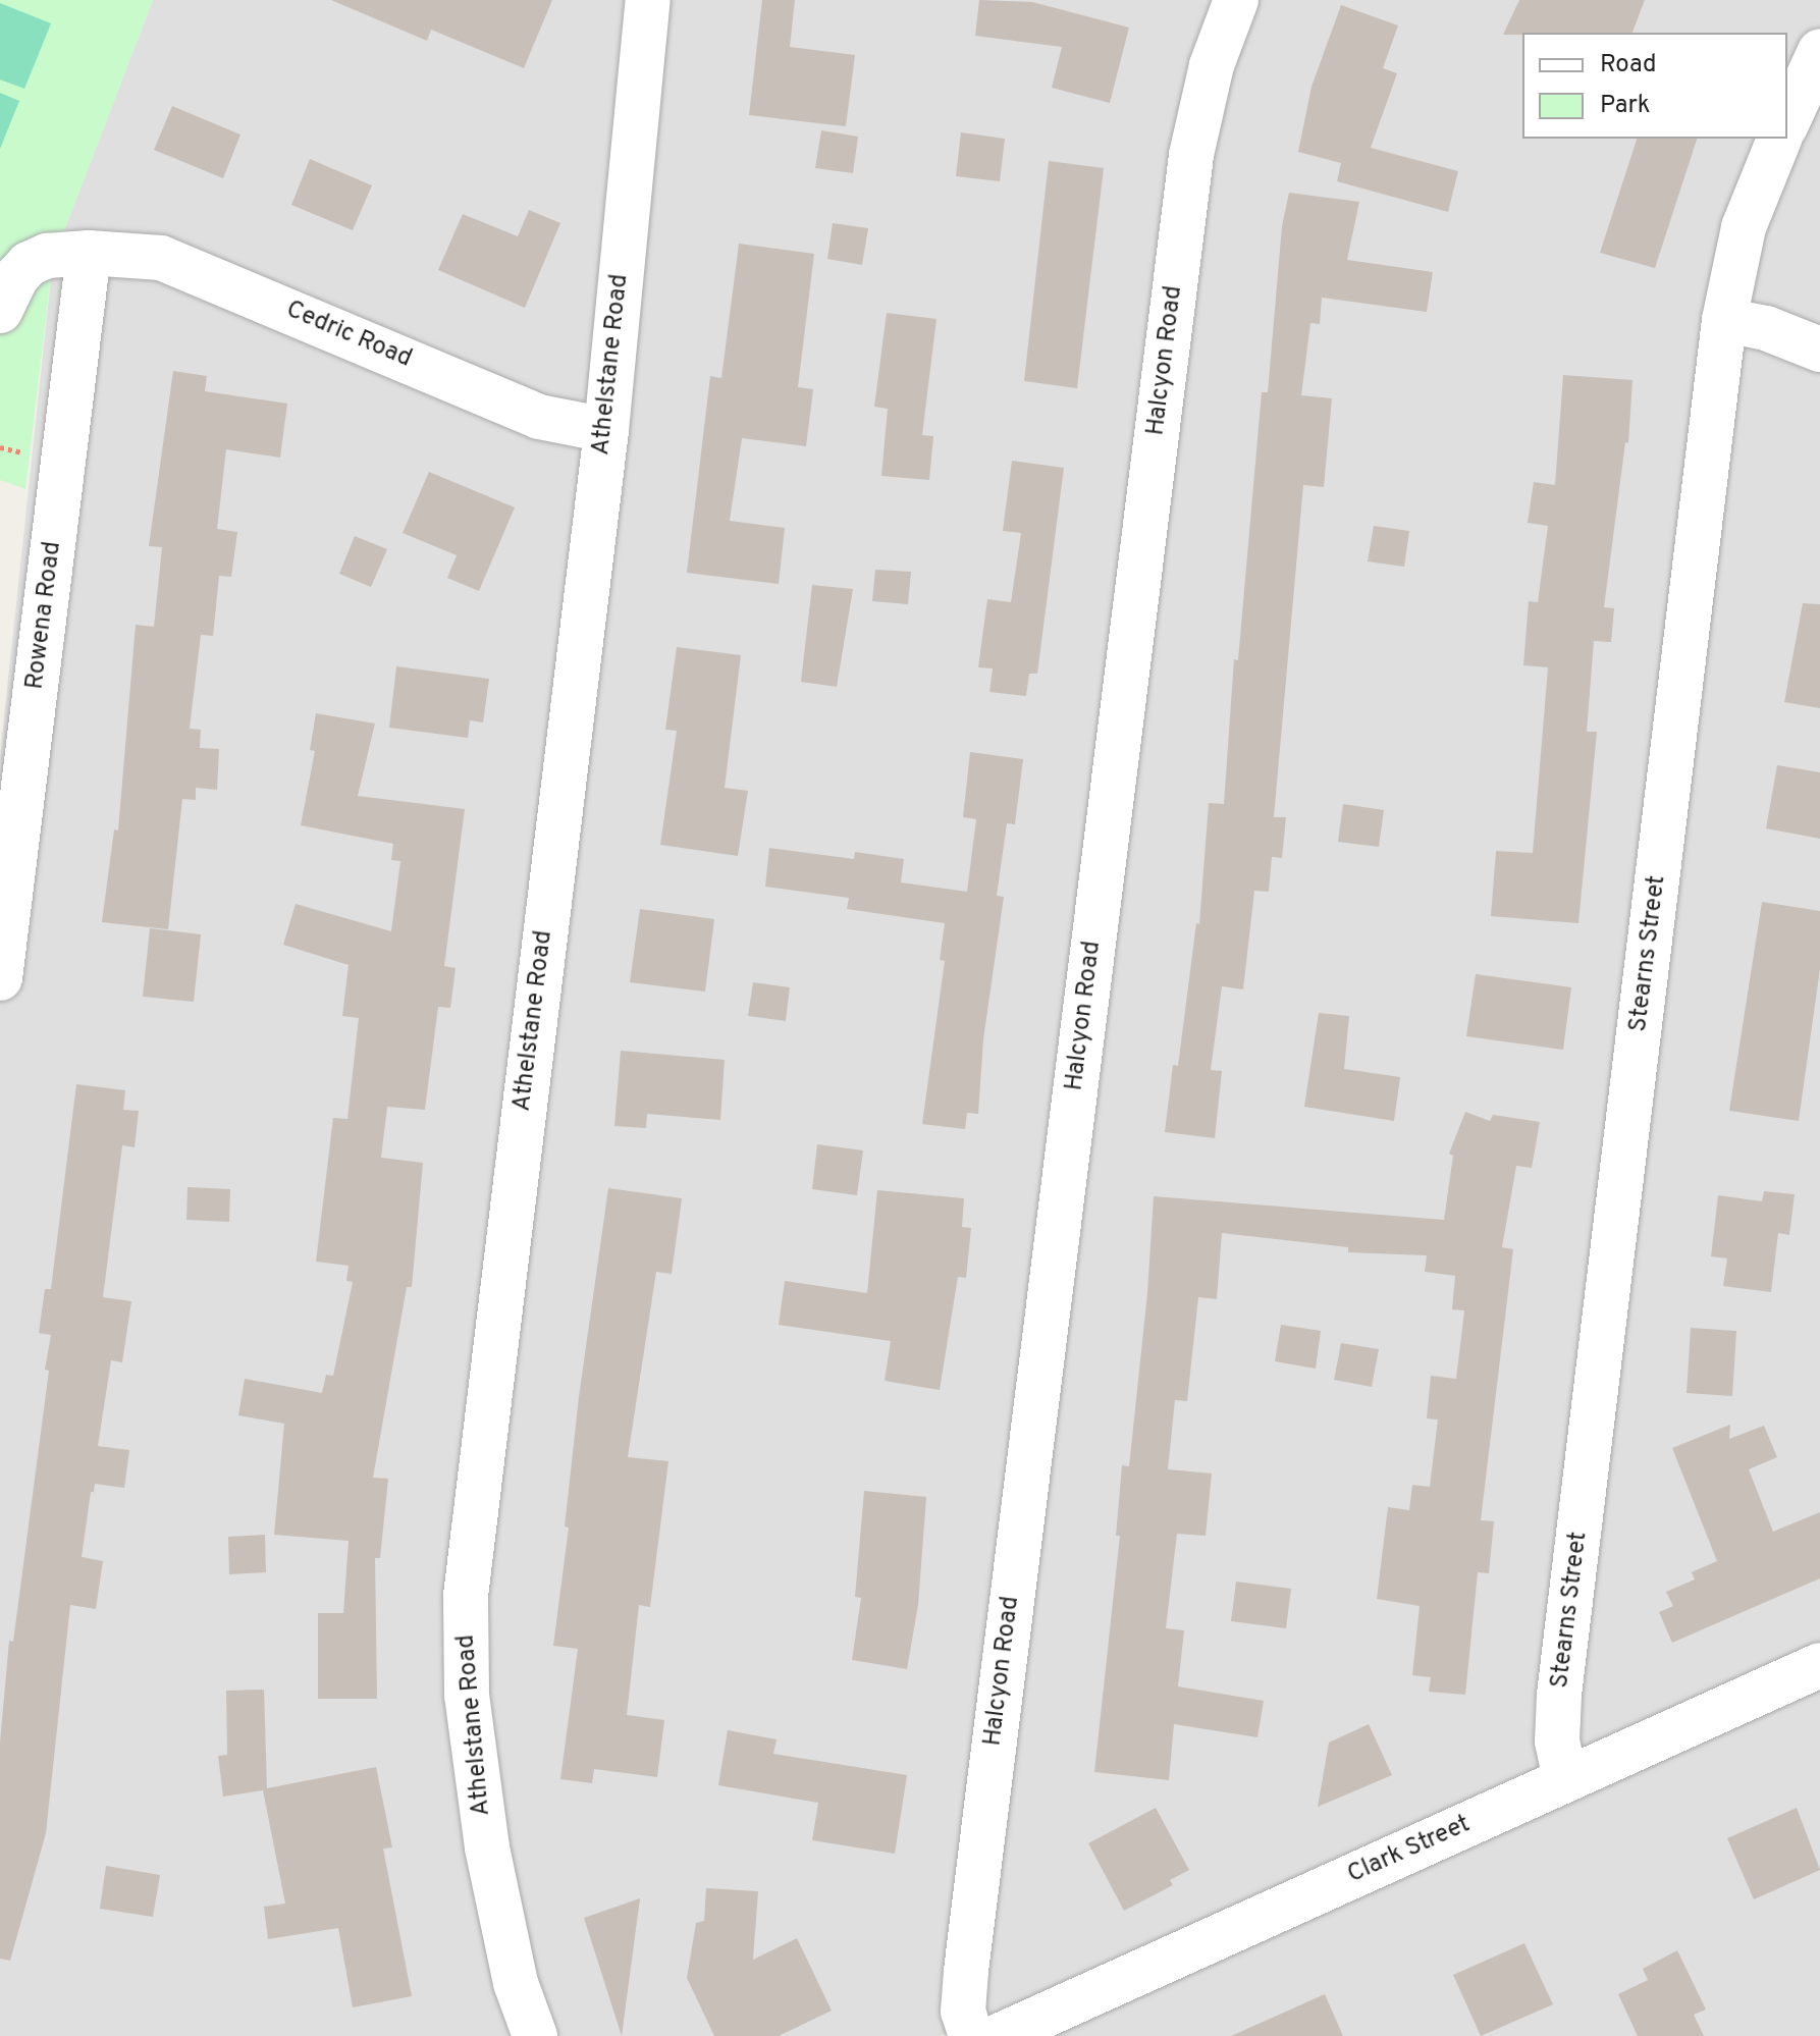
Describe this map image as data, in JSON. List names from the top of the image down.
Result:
{
  "streets": {
    "street": [
      "Cedric Road",
      "Halcyon Road",
      "Athelstane Road",
      "Rowena Road",
      "Stearns Street",
      "Clark Street"
    ]
  },
  "crossings": [
    ["Cedric Road", "Athelstane Road"],
    ["Cedric Road", "Rowena Road"],
    ["Stearns Street", "Clark Street"]
  ],
  "legend": ["Road", "Park"]
}
